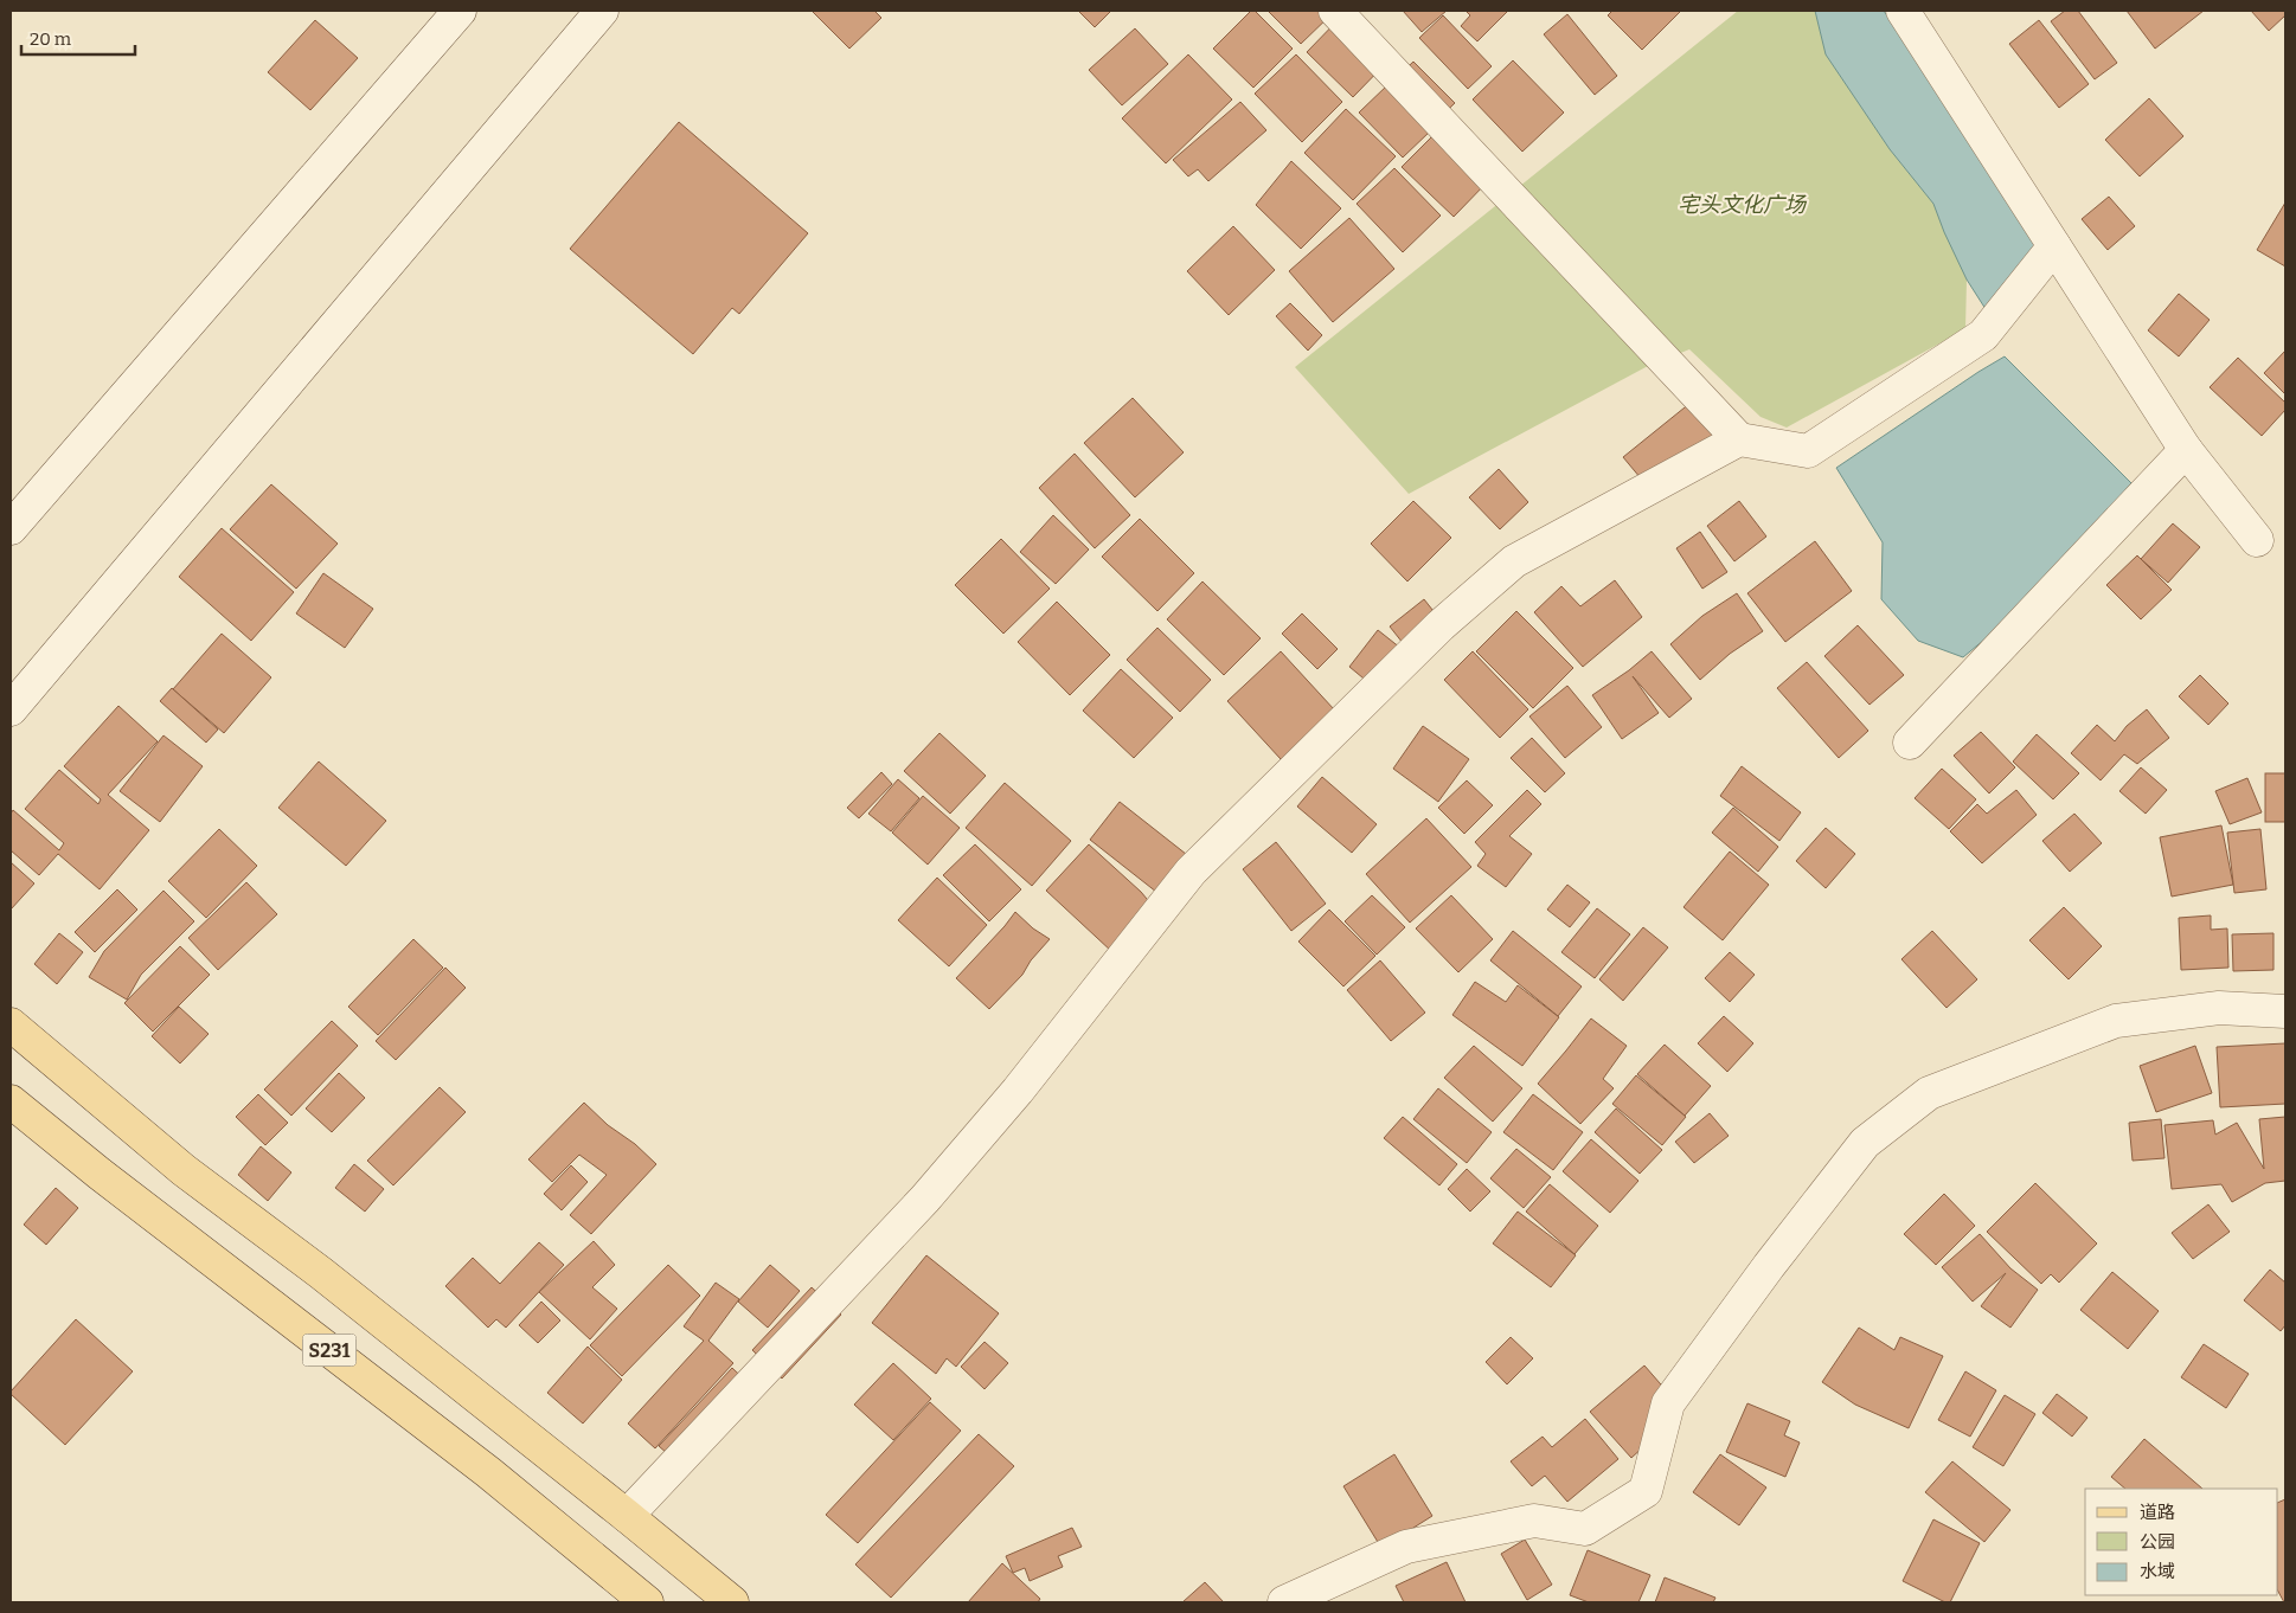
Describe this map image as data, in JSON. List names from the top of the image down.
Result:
{
  "streets": {
    "main road": ["S231"]
  },
  "parks": ["宅头文化广场"],
  "legend": ["道路", "公园", "水域"],
  "scale_bar": "20 m"
}
